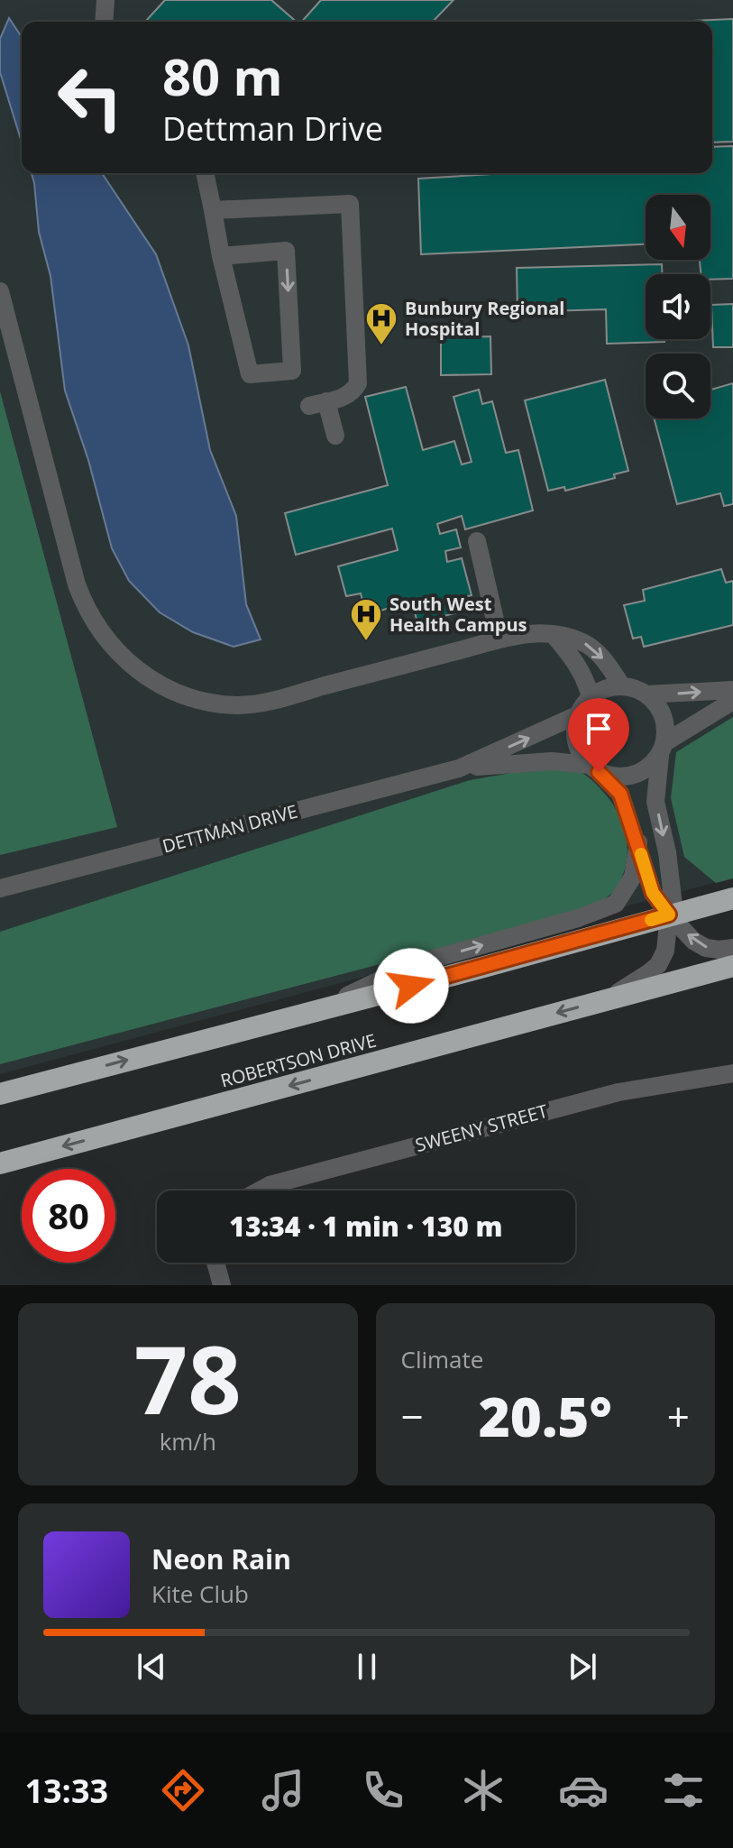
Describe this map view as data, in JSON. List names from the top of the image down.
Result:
{
  "streets": {
    "highway": ["ROBERTSON DRIVE"],
    "street": ["DETTMAN DRIVE", "SWEENY STREET"]
  },
  "places": {
    "hospital": ["Bunbury Regional Hospital", "South West Health Campus"]
  },
  "north": "bottom",
  "page": {
    "turn": ["80 m", "Dettman Drive"],
    "limit": "80",
    "trip": "13:34 · 1 min · 130 m",
    "tile": [
      ["78", "km/h"],
      "Climate"
    ],
    "heat": ["−", "20.5°", "+"],
    "song": ["Neon Rain", "Kite Club"],
    "tabs": "13:33"
  }
}
